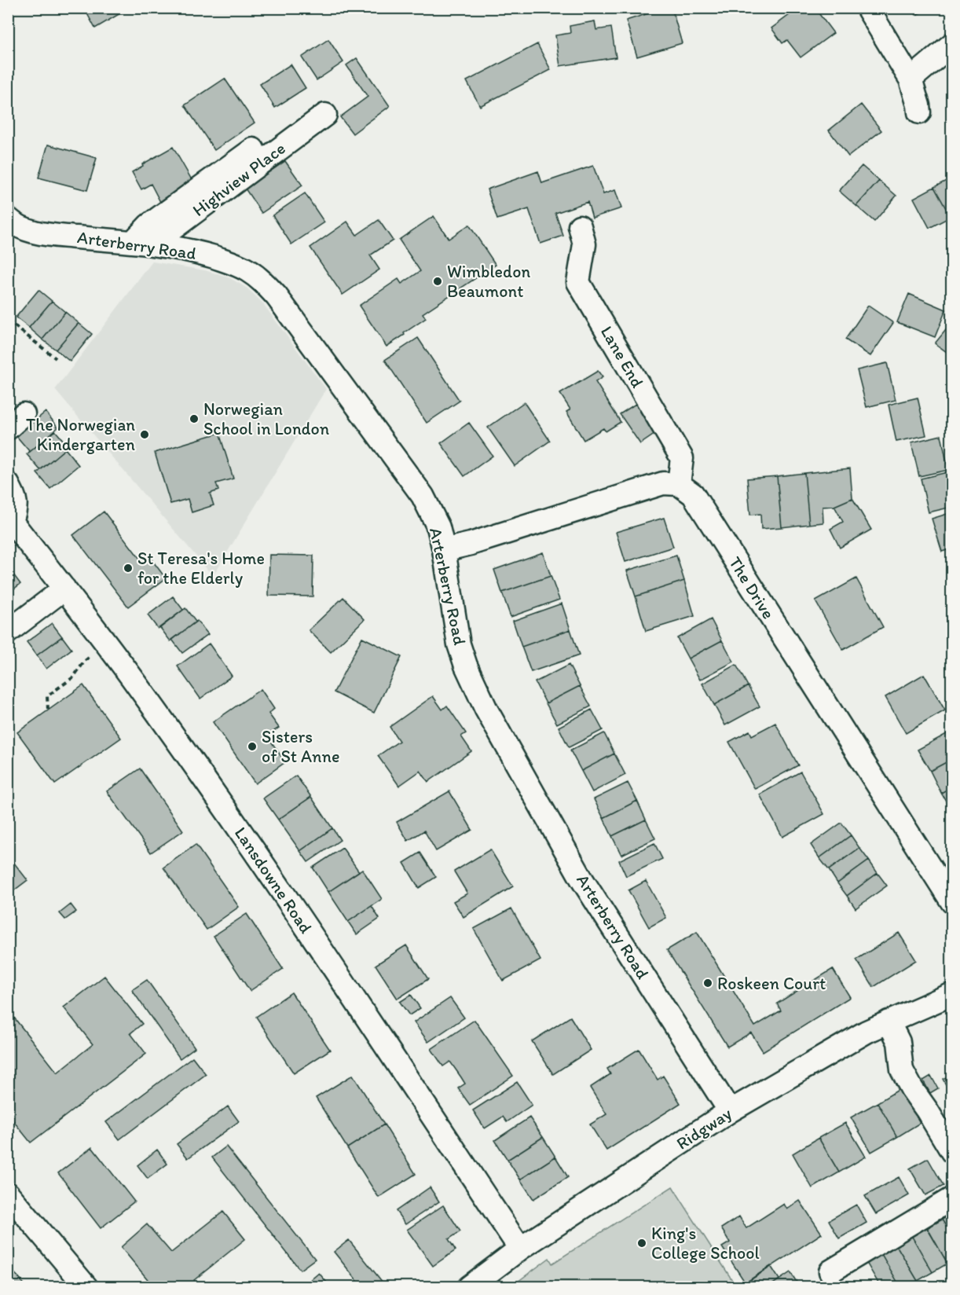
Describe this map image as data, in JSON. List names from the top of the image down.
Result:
{
  "streets": {
    "street": [
      "Highview Place",
      "Arterberry Road",
      "Lane End",
      "The Drive",
      "Lansdowne Road",
      "Ridgway"
    ]
  },
  "crossings": [
    ["Highview Place", "Arterberry Road"],
    ["Arterberry Road", "Ridgway"],
    ["Lane End", "The Drive"],
    ["Lansdowne Road", "Ridgway"]
  ],
  "places": [
    "Wimbledon Beaumont",
    "Norwegian School in London",
    "The Norwegian Kindergarten",
    "St Teresa's Home for the Elderly",
    "Sisters of St Anne",
    "Roskeen Court",
    "King's College School"
  ]
}
